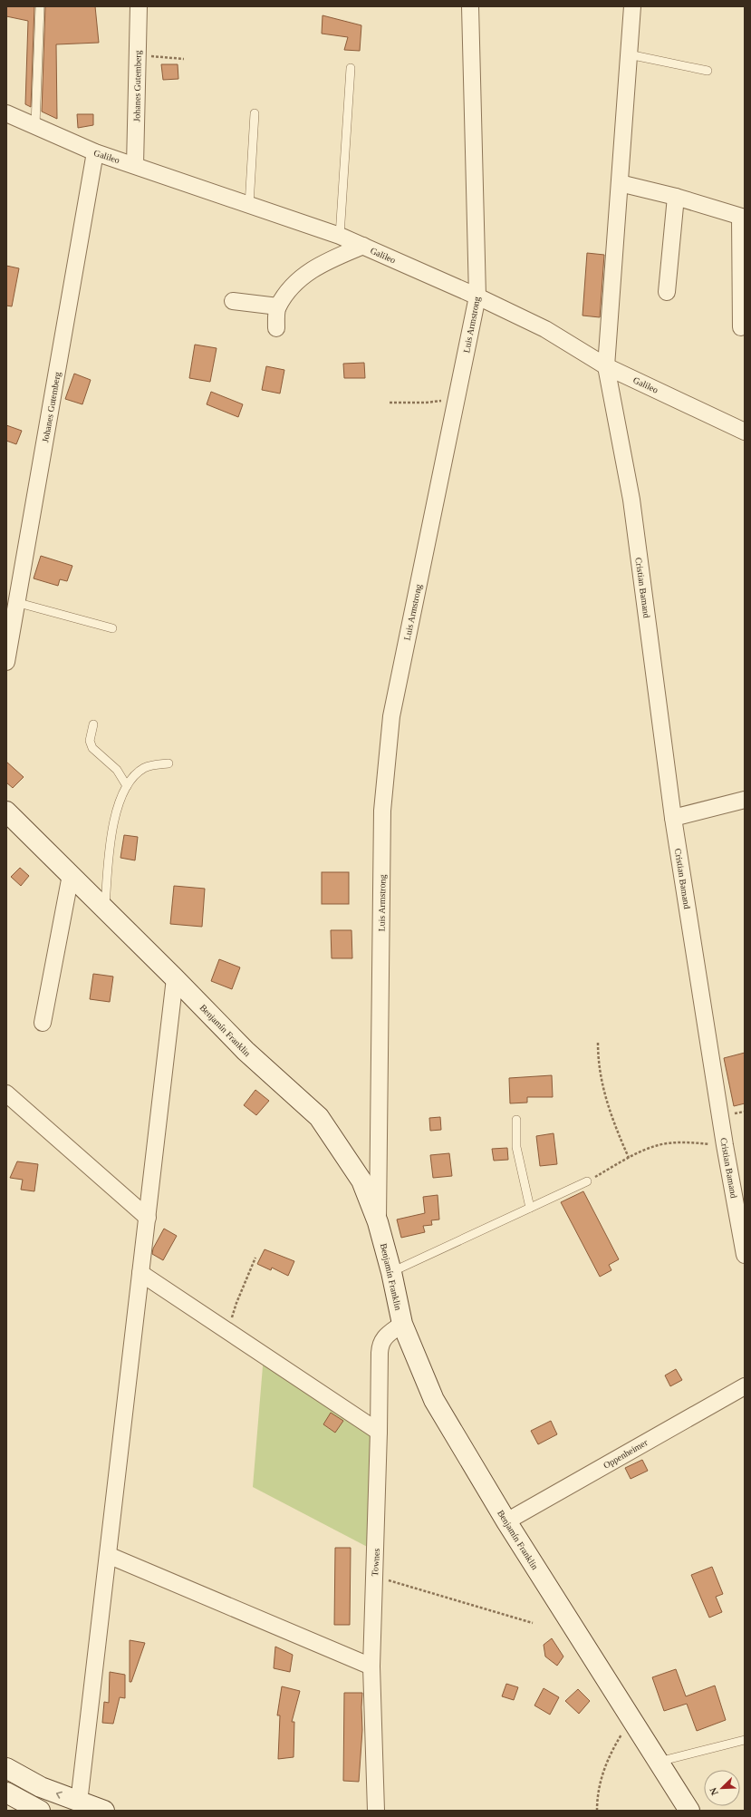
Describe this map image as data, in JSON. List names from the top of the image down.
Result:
{
  "streets": {
    "street": [
      "Johanes Gutemberg",
      "Galileo",
      "Luis Armstrong",
      "Cristian Bamand",
      "Benjamín Franklin",
      "Oppenheimer",
      "Townes"
    ]
  },
  "crossings": [
    ["Johanes Gutemberg", "Galileo"],
    ["Galileo", "Luis Armstrong"],
    ["Galileo", "Cristian Bamand"],
    ["Luis Armstrong", "Benjamín Franklin"],
    ["Benjamín Franklin", "Oppenheimer"],
    ["Benjamín Franklin", "Townes"]
  ],
  "north": "bottom left"
}
